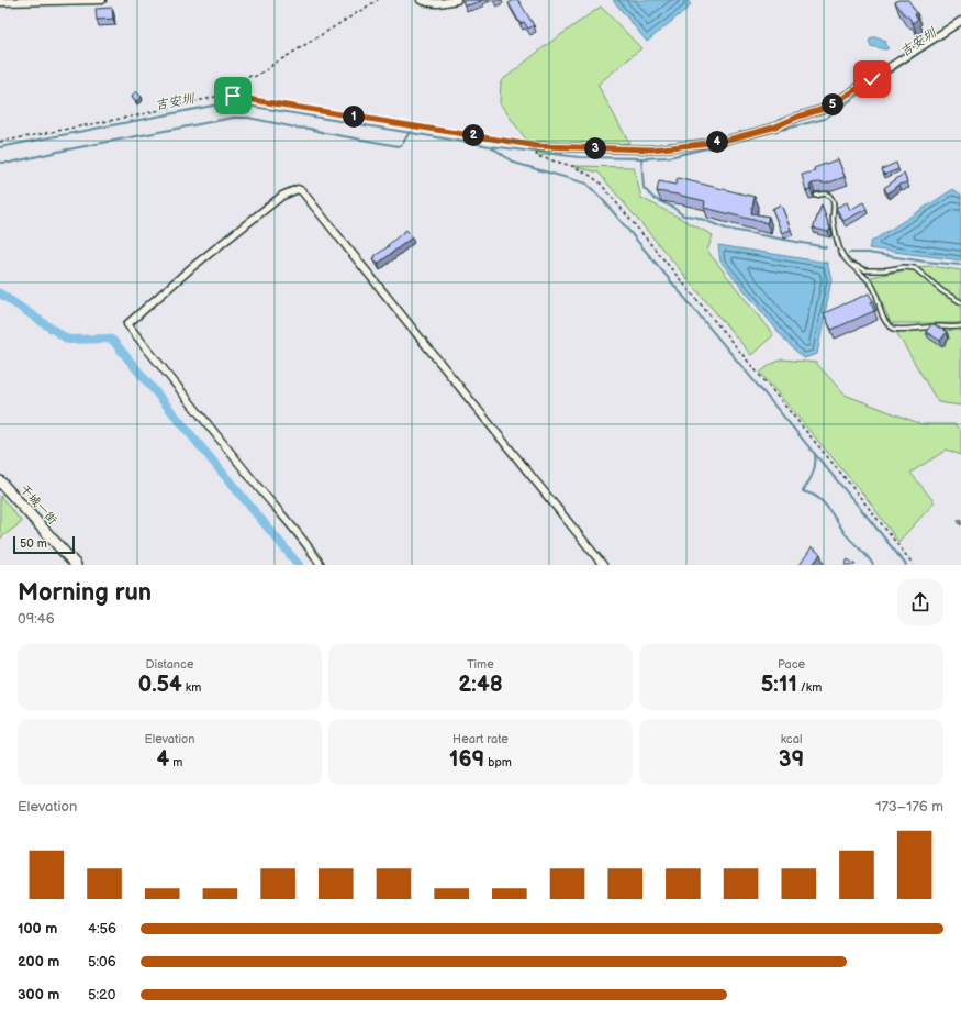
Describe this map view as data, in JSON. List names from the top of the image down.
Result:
{
  "streets": {
    "street": ["干城一街"]
  },
  "water": ["吉安圳"],
  "scale_bar": "50 m",
  "page": {
    "pins": [
      "5",
      "1",
      "2",
      "4",
      "3"
    ],
    "scale": "50 m",
    "heading": ["Morning run", "09:46"],
    "stats": [
      ["Distance", "0.54 km"],
      ["Time", "2:48"],
      ["Pace", "5:11 /km"],
      ["Elevation", "4 m"],
      ["Heart rate", "169 bpm"],
      ["kcal", "39"]
    ],
    "chart": ["Elevation", "173–176 m"],
    "list": [
      {
        "name": "100 m",
        "note": "4:56"
      },
      {
        "name": "200 m",
        "note": "5:06"
      },
      {
        "name": "300 m",
        "note": "5:20"
      }
    ]
  }
}
